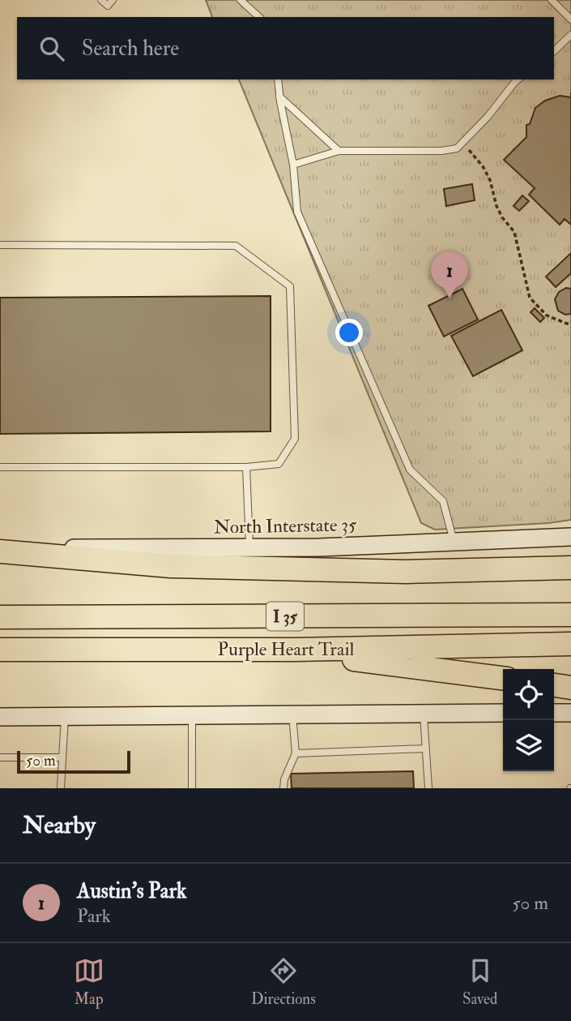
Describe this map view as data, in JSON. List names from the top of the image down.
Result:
{
  "streets": {
    "highway": ["I 35", "Purple Heart Trail"],
    "main road": ["North Interstate 35"]
  },
  "scale_bar": "50 m",
  "page": {
    "search": "Search here",
    "pins": "1",
    "scale": "50 m",
    "heading": "Nearby",
    "list": [
      {
        "mark": "1",
        "name": "Austin’s Park",
        "note": "Park",
        "value": "50 m"
      }
    ],
    "nav": ["Map", "Directions", "Saved"]
  }
}
